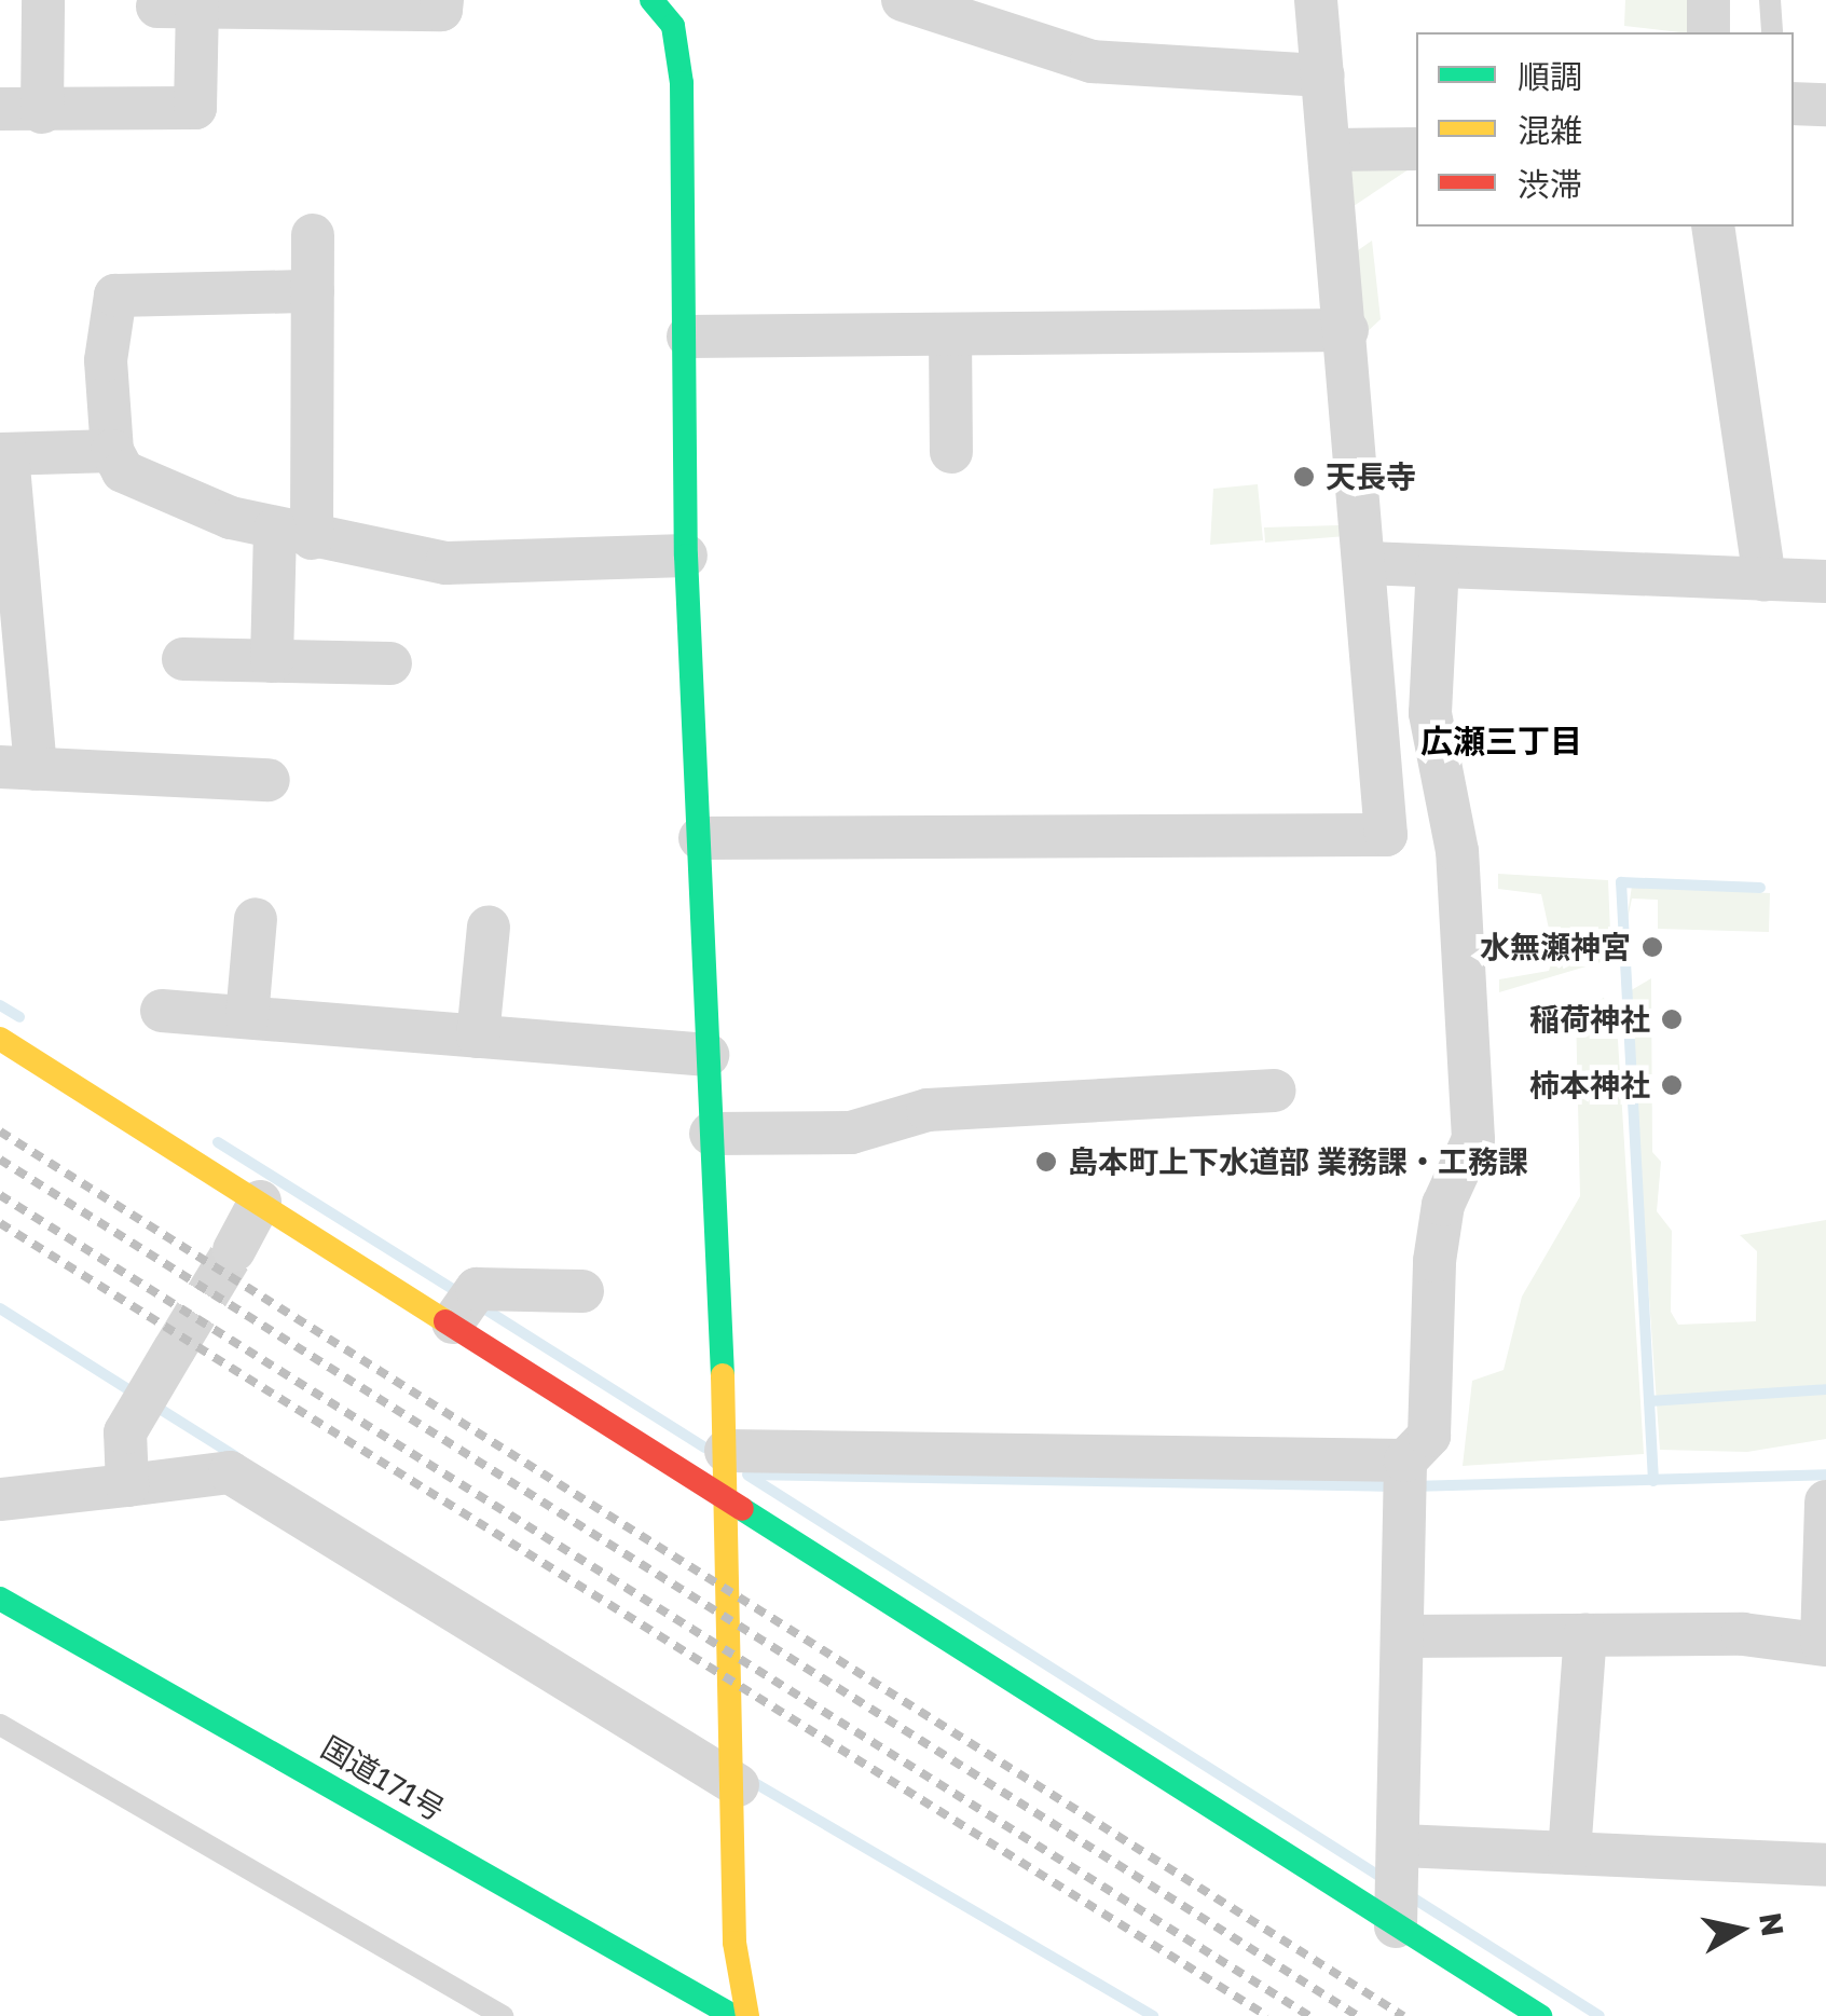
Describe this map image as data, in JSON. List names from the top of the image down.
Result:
{
  "streets": {
    "main road": ["国道171号"]
  },
  "districts": ["広瀬三丁目"],
  "places": [
    "天長寺",
    "水無瀬神宮",
    "稲荷神社",
    "柿本神社",
    "島本町上下水道部 業務課・工務課"
  ],
  "legend": ["順調", "混雑", "渋滞"],
  "north": "right"
}
